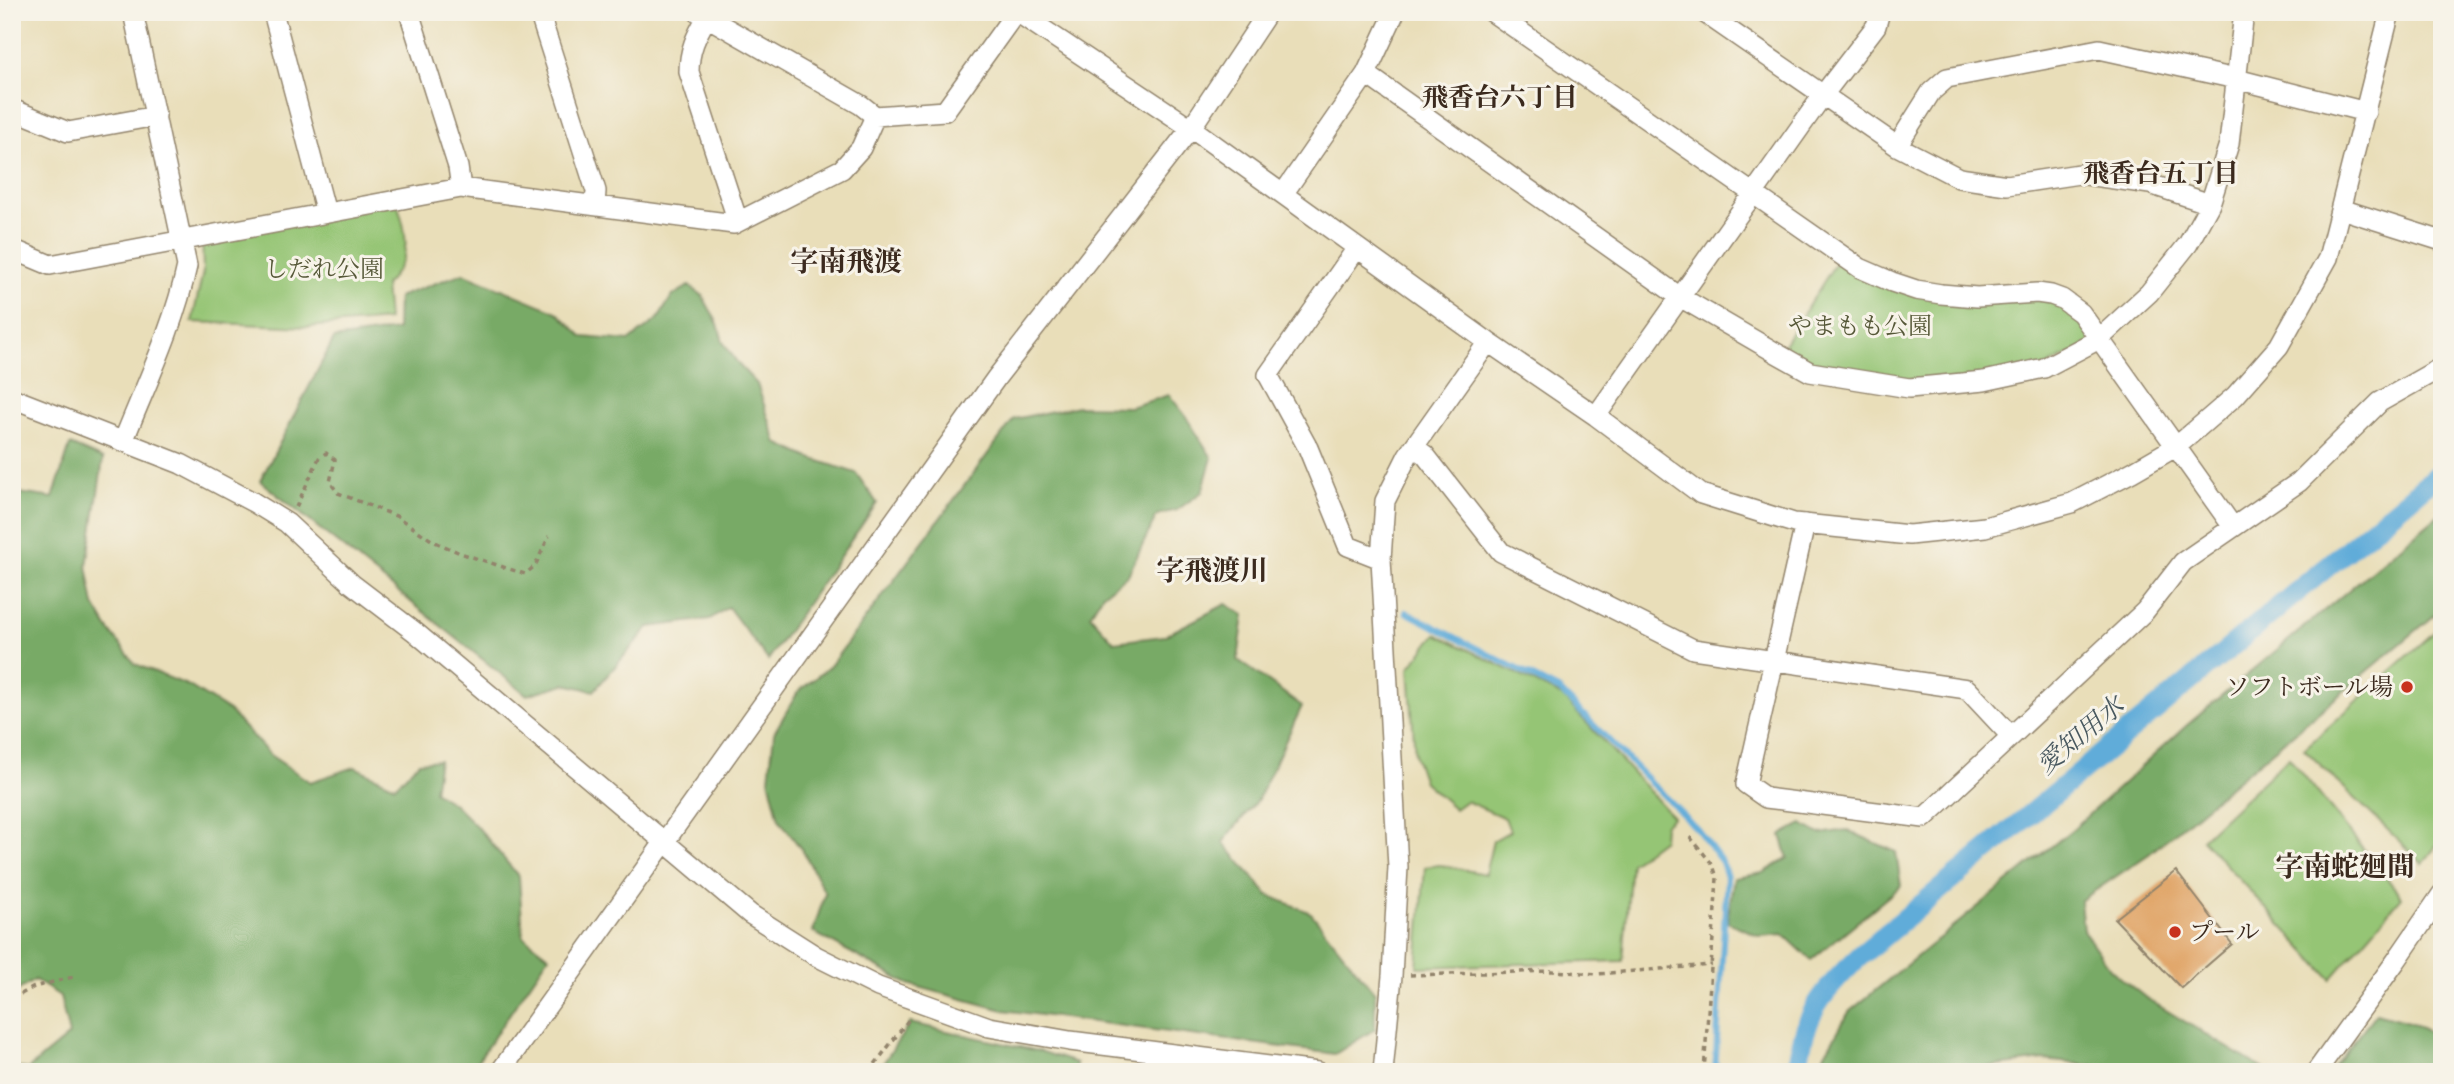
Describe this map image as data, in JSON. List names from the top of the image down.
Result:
{
  "districts": [
    "飛香台六丁目",
    "飛香台五丁目",
    "字南飛渡",
    "字飛渡川",
    "字南蛇廻間"
  ],
  "water": ["愛知用水"],
  "parks": ["しだれ公園", "やまもも公園"],
  "places": ["ソフトボール場", "プール"]
}
